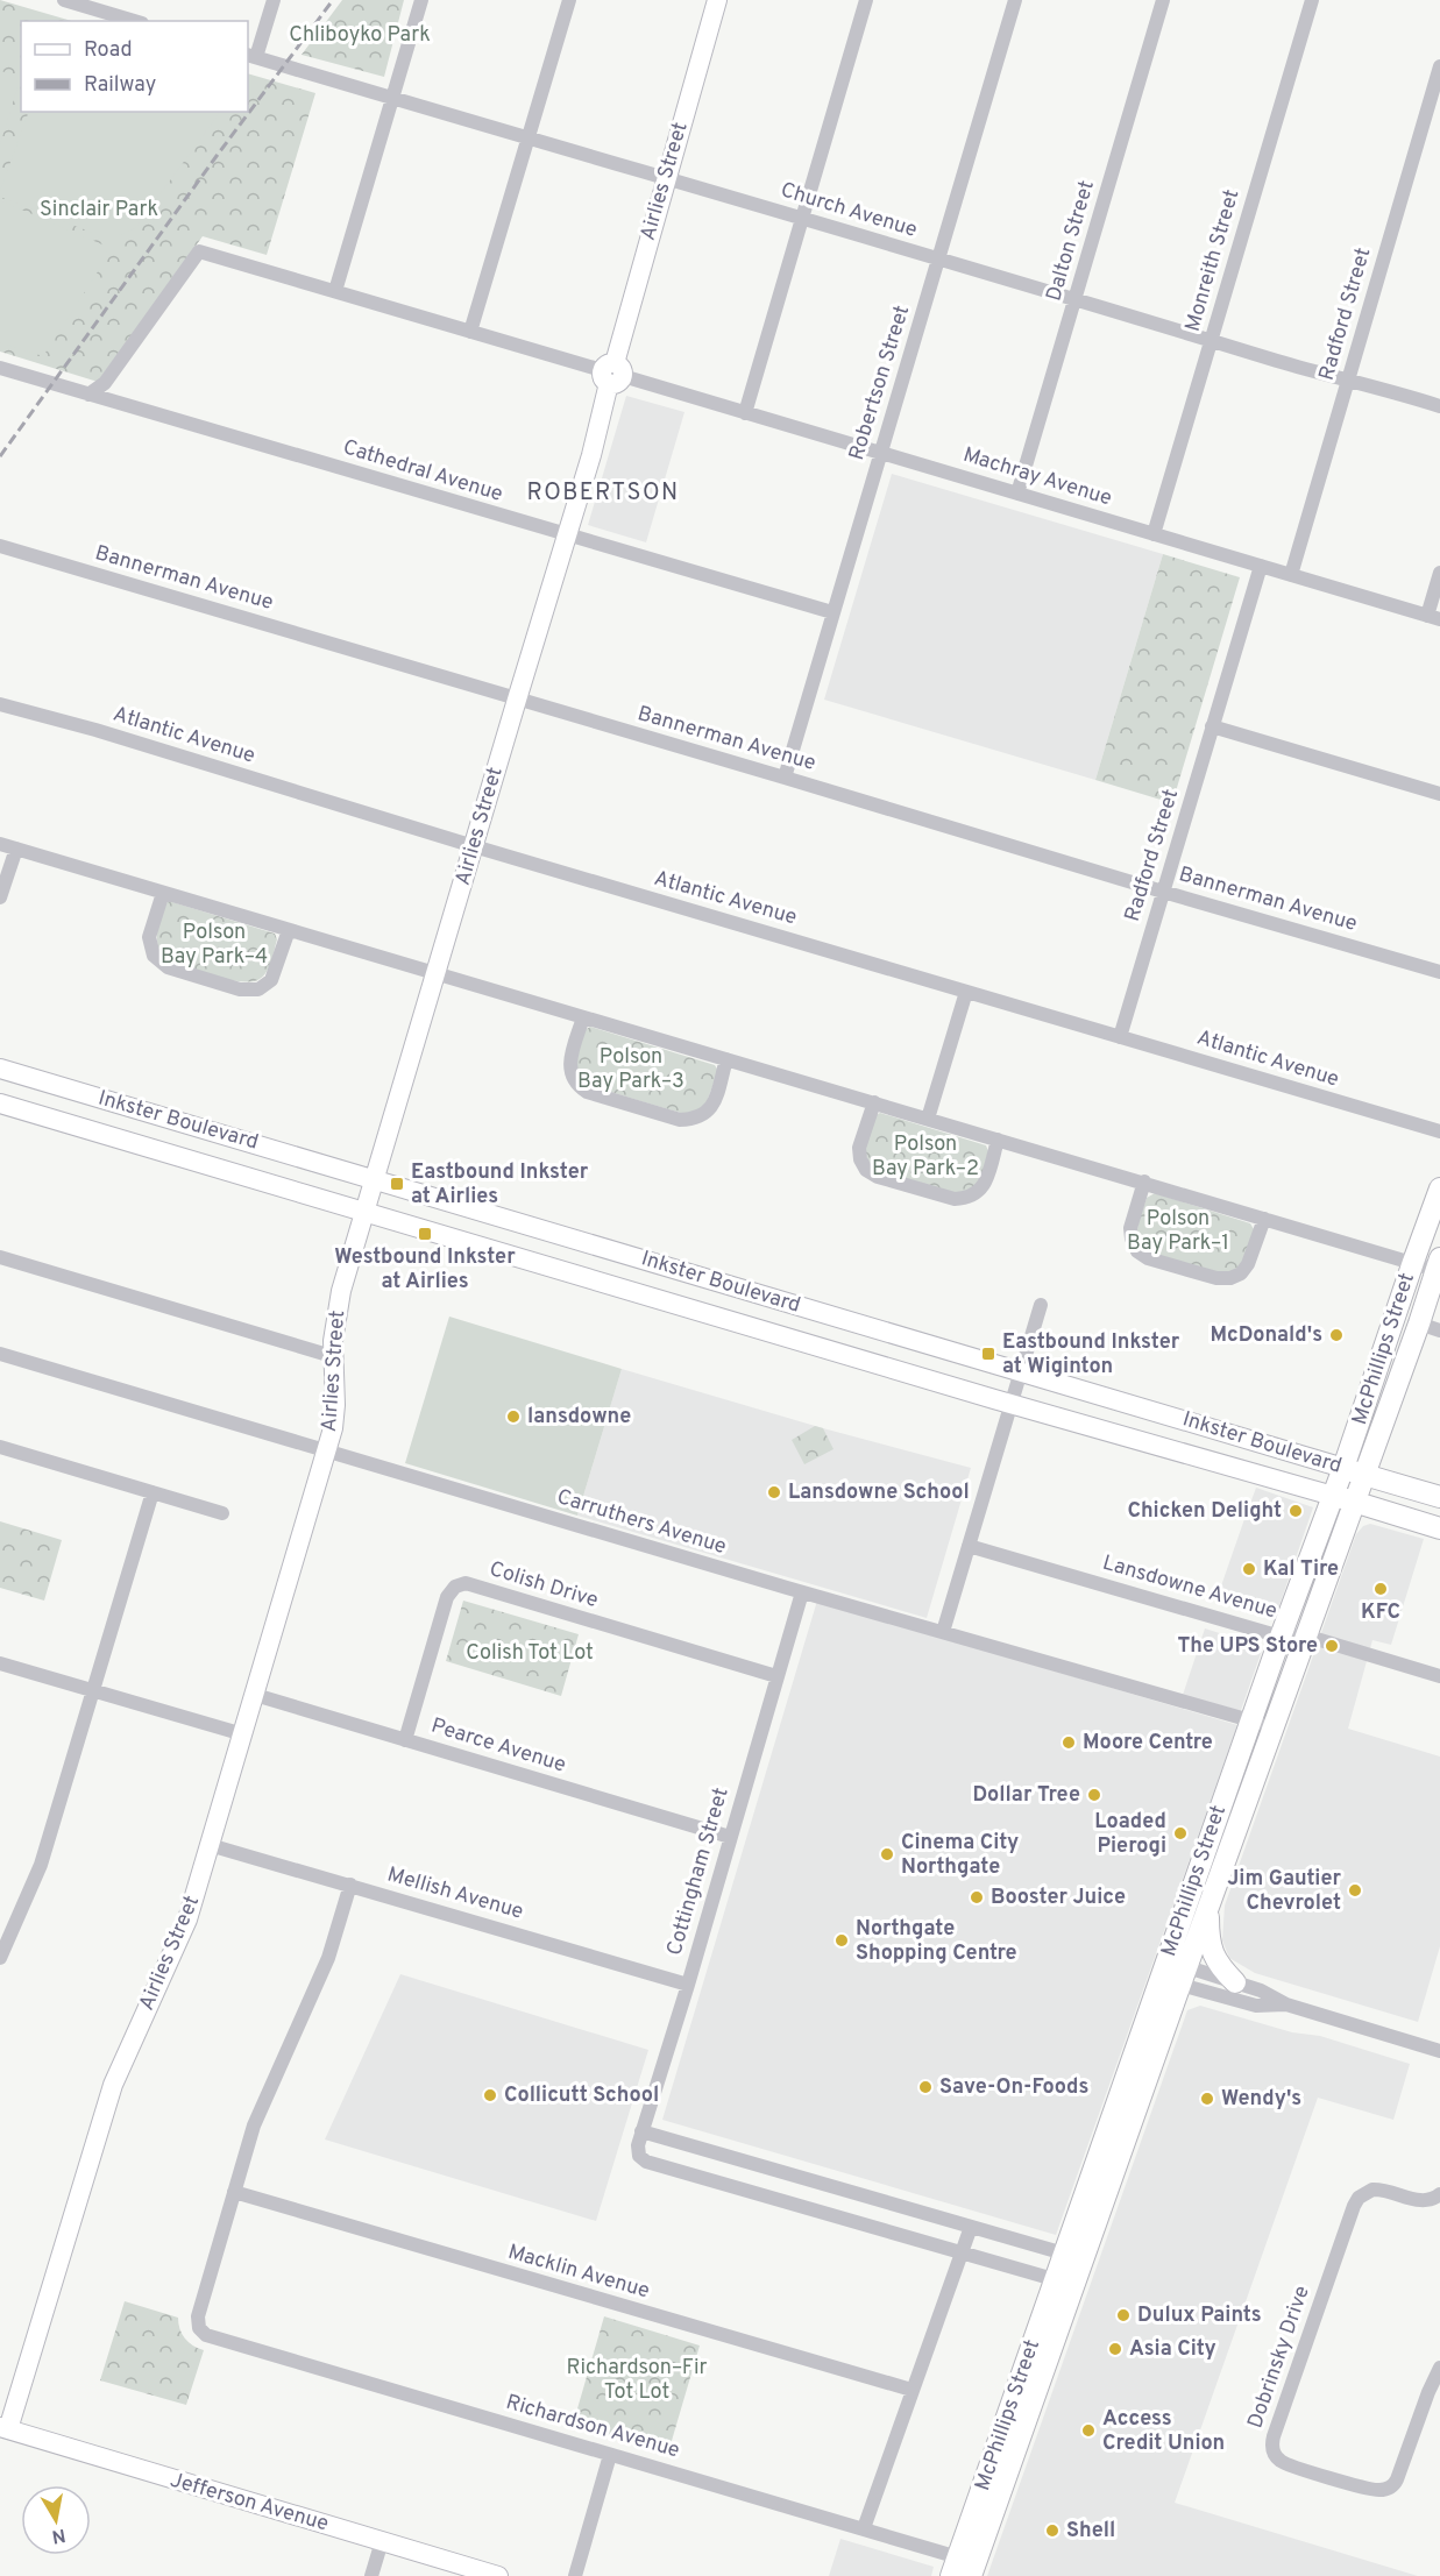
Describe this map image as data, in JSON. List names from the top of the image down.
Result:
{
  "streets": {
    "main road": ["Inkster Boulevard", "McPhillips Street"],
    "street": [
      "Airlies Street",
      "Church Avenue",
      "Dalton Street",
      "Monreith Street",
      "Radford Street",
      "Robertson Street",
      "Cathedral Avenue",
      "Machray Avenue",
      "Bannerman Avenue",
      "Atlantic Avenue",
      "Carruthers Avenue",
      "Colish Drive",
      "Lansdowne Avenue",
      "Pearce Avenue",
      "Cottingham Street",
      "Mellish Avenue",
      "Macklin Avenue",
      "Dobrinsky Drive",
      "Richardson Avenue",
      "Jefferson Avenue"
    ]
  },
  "crossings": [
    ["Airlies Street", "Church Avenue"],
    ["Airlies Street", "Cathedral Avenue"],
    ["Airlies Street", "Machray Avenue"],
    ["Airlies Street", "Bannerman Avenue"],
    ["Airlies Street", "Atlantic Avenue"],
    ["Airlies Street", "Inkster Boulevard"],
    ["Airlies Street", "Carruthers Avenue"],
    ["Airlies Street", "Pearce Avenue"],
    ["Airlies Street", "Mellish Avenue"],
    ["Airlies Street", "Jefferson Avenue"],
    ["Church Avenue", "Dalton Street"],
    ["Church Avenue", "Monreith Street"],
    ["Church Avenue", "Radford Street"],
    ["Church Avenue", "Robertson Street"],
    ["Dalton Street", "Machray Avenue"],
    ["Monreith Street", "Machray Avenue"],
    ["Radford Street", "Machray Avenue"],
    ["Radford Street", "Bannerman Avenue"],
    ["Radford Street", "Atlantic Avenue"],
    ["Robertson Street", "Cathedral Avenue"],
    ["Robertson Street", "Machray Avenue"],
    ["Robertson Street", "Bannerman Avenue"],
    ["Cathedral Avenue", "Machray Avenue"],
    ["Inkster Boulevard", "McPhillips Street"],
    ["McPhillips Street", "Carruthers Avenue"],
    ["McPhillips Street", "Lansdowne Avenue"],
    ["McPhillips Street", "Richardson Avenue"],
    ["Carruthers Avenue", "Cottingham Street"],
    ["Colish Drive", "Pearce Avenue"],
    ["Colish Drive", "Cottingham Street"],
    ["Pearce Avenue", "Cottingham Street"],
    ["Cottingham Street", "Mellish Avenue"],
    ["Macklin Avenue", "Richardson Avenue"]
  ],
  "districts": ["ROBERTSON"],
  "parks": [
    "Chliboyko Park",
    "Sinclair Park",
    "Polson Bay Park–4",
    "Polson Bay Park–3",
    "Polson Bay Park–2",
    "Polson Bay Park–1",
    "Colish Tot Lot",
    "Richardson–Fir Tot Lot"
  ],
  "places": {
    "transit": ["Eastbound Inkster at Airlies", "Westbound Inkster at Airlies", "Eastbound Inkster at Wiginton"],
    "other": [
      "McDonald's",
      "lansdowne",
      "Lansdowne School",
      "Chicken Delight",
      "Kal Tire",
      "KFC",
      "The UPS Store",
      "Moore Centre",
      "Dollar Tree",
      "Loaded Pierogi",
      "Cinema City Northgate",
      "Jim Gautier Chevrolet",
      "Booster Juice",
      "Northgate Shopping Centre",
      "Save-On-Foods",
      "Collicutt School",
      "Wendy's",
      "Dulux Paints",
      "Asia City",
      "Access Credit Union",
      "Shell"
    ]
  },
  "legend": ["Road", "Railway"],
  "north": "bottom"
}
